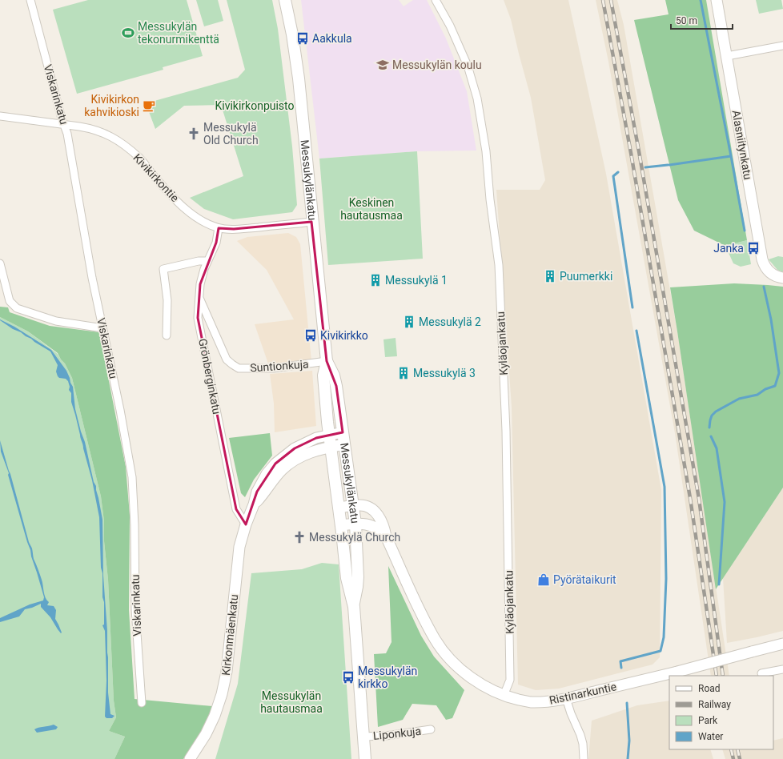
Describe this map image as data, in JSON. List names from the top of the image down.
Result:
{
  "streets": {
    "main road": [
      "Alasniitynkatu",
      "Messukylänkatu",
      "Kirkonmäenkatu",
      "Ristinarkuntie"
    ],
    "street": [
      "Viskarinkatu",
      "Kivikirkontie",
      "Kyläojankatu",
      "Suntionkuja",
      "Grönberginkatu",
      "Liponkuja"
    ]
  },
  "crossings": [
    ["Viskarinkatu", "Kivikirkontie"],
    ["Kivikirkontie", "Messukylänkatu"],
    ["Kivikirkontie", "Grönberginkatu"],
    ["Messukylänkatu", "Suntionkuja"],
    ["Messukylänkatu", "Kirkonmäenkatu"],
    ["Messukylänkatu", "Ristinarkuntie"],
    ["Messukylänkatu", "Liponkuja"],
    ["Kyläojankatu", "Ristinarkuntie"],
    ["Suntionkuja", "Grönberginkatu"],
    ["Grönberginkatu", "Kirkonmäenkatu"]
  ],
  "parks": ["Kivikirkonpuisto", "Keskinen hautausmaa", "Messukylän hautausmaa"],
  "places": {
    "sports": ["Messukylän tekonurmikenttä"],
    "bus stop": [
      "Aakkula",
      "Janka",
      "Kivikirkko",
      "Messukylän kirkko"
    ],
    "school or university": ["Messukylän koulu"],
    "cafe": ["Kivikirkon kahvikioski"],
    "church": ["Messukylä Old Church", "Messukylä Church"],
    "building": [
      "Puumerkki",
      "Messukylä 1",
      "Messukylä 2",
      "Messukylä 3"
    ],
    "shop": ["Pyörätaikurit"]
  },
  "legend": [
    "Road",
    "Railway",
    "Park",
    "Water"
  ],
  "scale_bar": "50 m"
}
